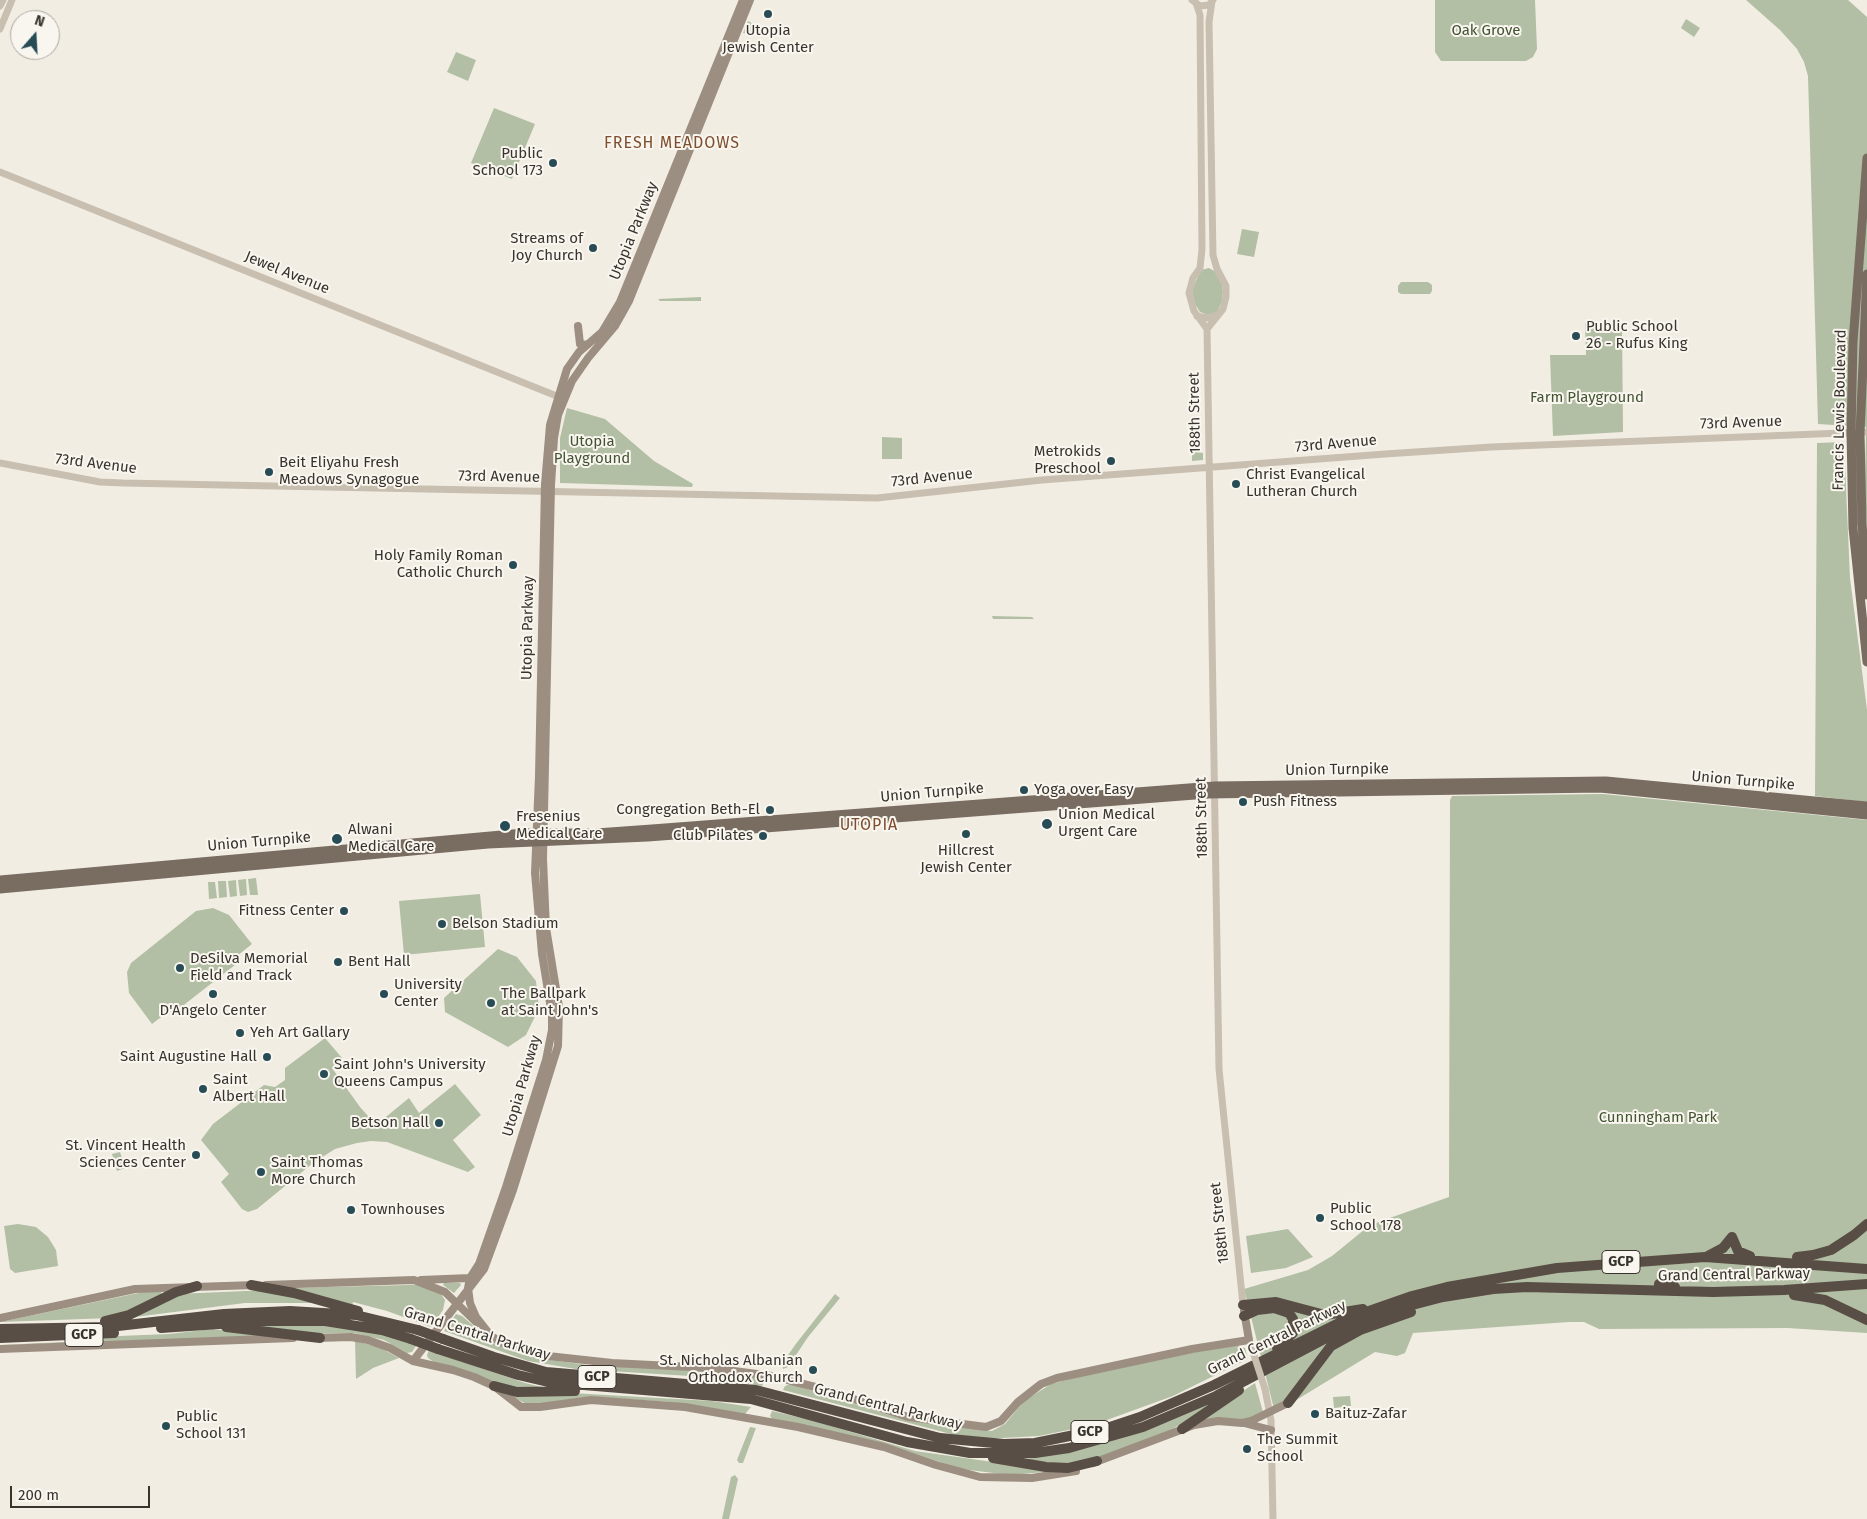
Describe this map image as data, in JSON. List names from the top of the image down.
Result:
{
  "streets": {
    "highway": ["GCP", "Grand Central Parkway"],
    "main road": ["Utopia Parkway", "Francis Lewis Boulevard", "Union Turnpike"],
    "street": ["Jewel Avenue", "188th Street", "73rd Avenue"]
  },
  "crossings": [
    ["Utopia Parkway", "Jewel Avenue"],
    ["Utopia Parkway", "73rd Avenue"],
    ["Utopia Parkway", "Union Turnpike"],
    ["Utopia Parkway", "Grand Central Parkway"],
    ["Francis Lewis Boulevard", "73rd Avenue"],
    ["188th Street", "73rd Avenue"],
    ["188th Street", "Union Turnpike"],
    ["188th Street", "Grand Central Parkway"]
  ],
  "districts": ["FRESH MEADOWS", "UTOPIA"],
  "parks": [
    "Oak Grove",
    "Farm Playground",
    "Utopia Playground",
    "Cunningham Park"
  ],
  "places": [
    "Utopia Jewish Center",
    "Public School 173",
    "Streams of Joy Church",
    "Public School 26 - Rufus King",
    "Metrokids Preschool",
    "Beit Eliyahu Fresh Meadows Synagogue",
    "Christ Evangelical Lutheran Church",
    "Holy Family Roman Catholic Church",
    "Yoga over Easy",
    "Push Fitness",
    "Congregation Beth-El",
    "Union Medical Urgent Care",
    "Fresenius Medical Care",
    "Hillcrest Jewish Center",
    "Club Pilates",
    "Alwani Medical Care",
    "Fitness Center",
    "Belson Stadium",
    "Bent Hall",
    "DeSilva Memorial Field and Track",
    "D'Angelo Center",
    "University Center",
    "The Ballpark at Saint John's",
    "Yeh Art Gallary",
    "Saint Augustine Hall",
    "Saint John's University Queens Campus",
    "Saint Albert Hall",
    "Betson Hall",
    "St. Vincent Health Sciences Center",
    "Saint Thomas More Church",
    "Townhouses",
    "Public School 178",
    "St. Nicholas Albanian Orthodox Church",
    "Baituz-Zafar",
    "Public School 131",
    "The Summit School"
  ],
  "scale_bar": "200 m",
  "north": "top"
}
